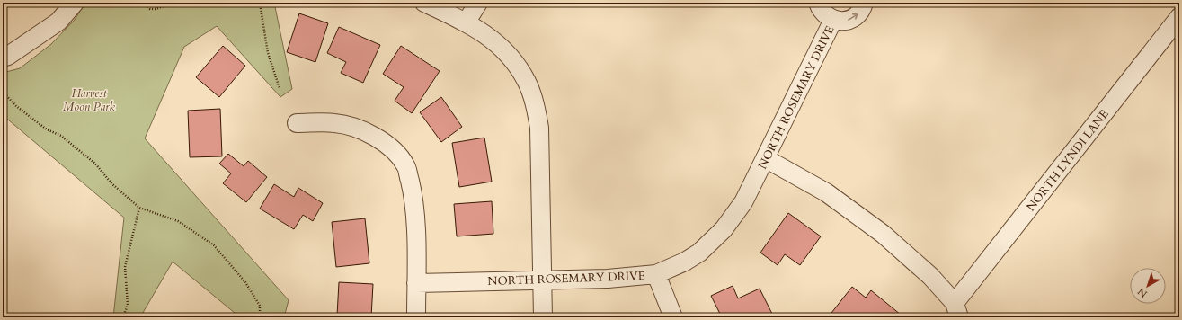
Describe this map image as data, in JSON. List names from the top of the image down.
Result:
{
  "streets": {
    "street": ["NORTH ROSEMARY DRIVE", "NORTH LYNDI LANE"]
  },
  "parks": ["Harvest Moon Park"],
  "north": "bottom left"
}
